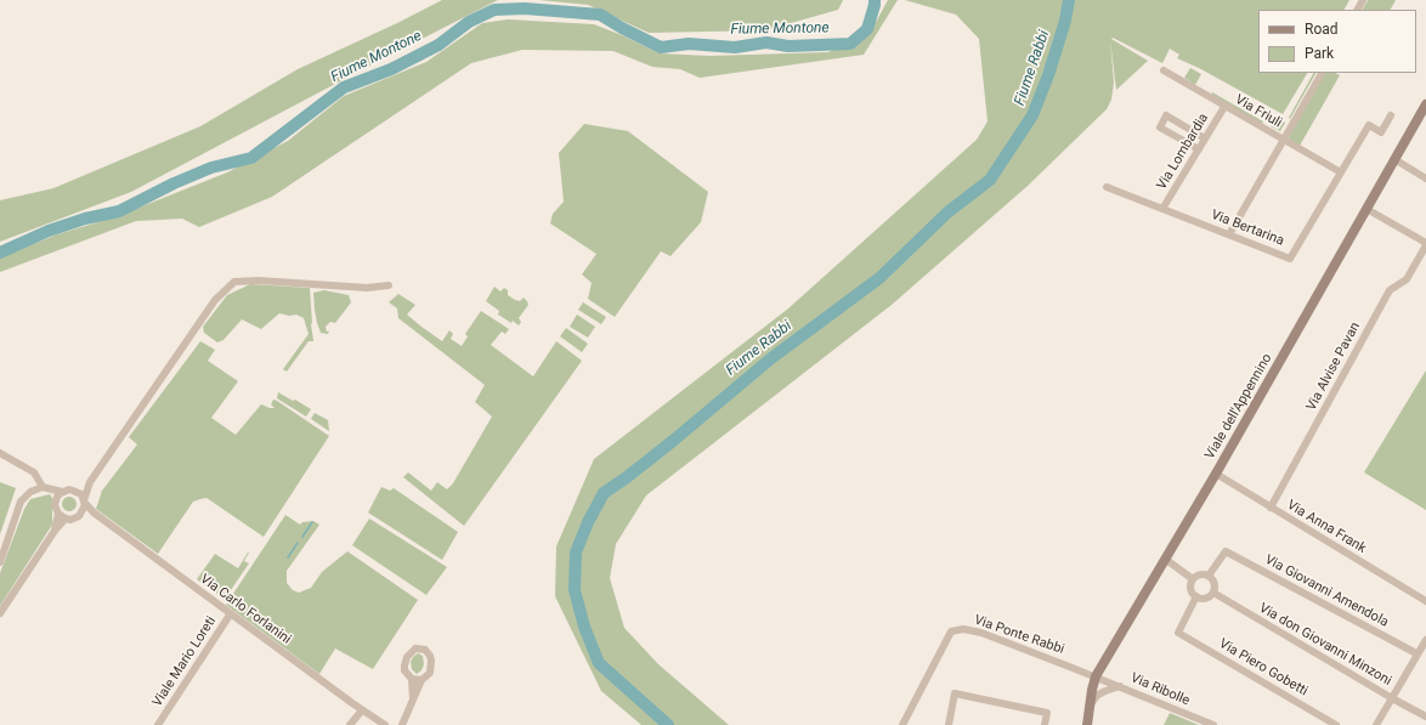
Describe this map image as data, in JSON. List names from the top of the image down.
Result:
{
  "streets": {
    "main road": ["Viale dell'Appennino"],
    "street": [
      "Via Friuli",
      "Via Lombardia",
      "Via Bertarina",
      "Via Alvise Pavan",
      "Via Anna Frank",
      "Via Giovanni Amendola",
      "Via Carlo Forlanini",
      "Via Ponte Rabbi",
      "Via don Giovanni Minzoni",
      "Viale Mario Loreti",
      "Via Piero Gobetti",
      "Via Ribolle"
    ]
  },
  "crossings": [
    ["Via Friuli", "Via Lombardia"],
    ["Via Friuli", "Via Bertarina"],
    ["Via Lombardia", "Via Bertarina"],
    ["Via Alvise Pavan", "Via Anna Frank"],
    ["Viale dell'Appennino", "Via Anna Frank"],
    ["Viale dell'Appennino", "Via Ponte Rabbi"],
    ["Viale dell'Appennino", "Via Ribolle"],
    ["Via Giovanni Amendola", "Via don Giovanni Minzoni"],
    ["Via Giovanni Amendola", "Via Piero Gobetti"],
    ["Via Carlo Forlanini", "Viale Mario Loreti"],
    ["Via Ponte Rabbi", "Via Ribolle"],
    ["Via don Giovanni Minzoni", "Via Piero Gobetti"]
  ],
  "water": ["Fiume Montone", "Fiume Rabbi"],
  "legend": ["Road", "Park"]
}
